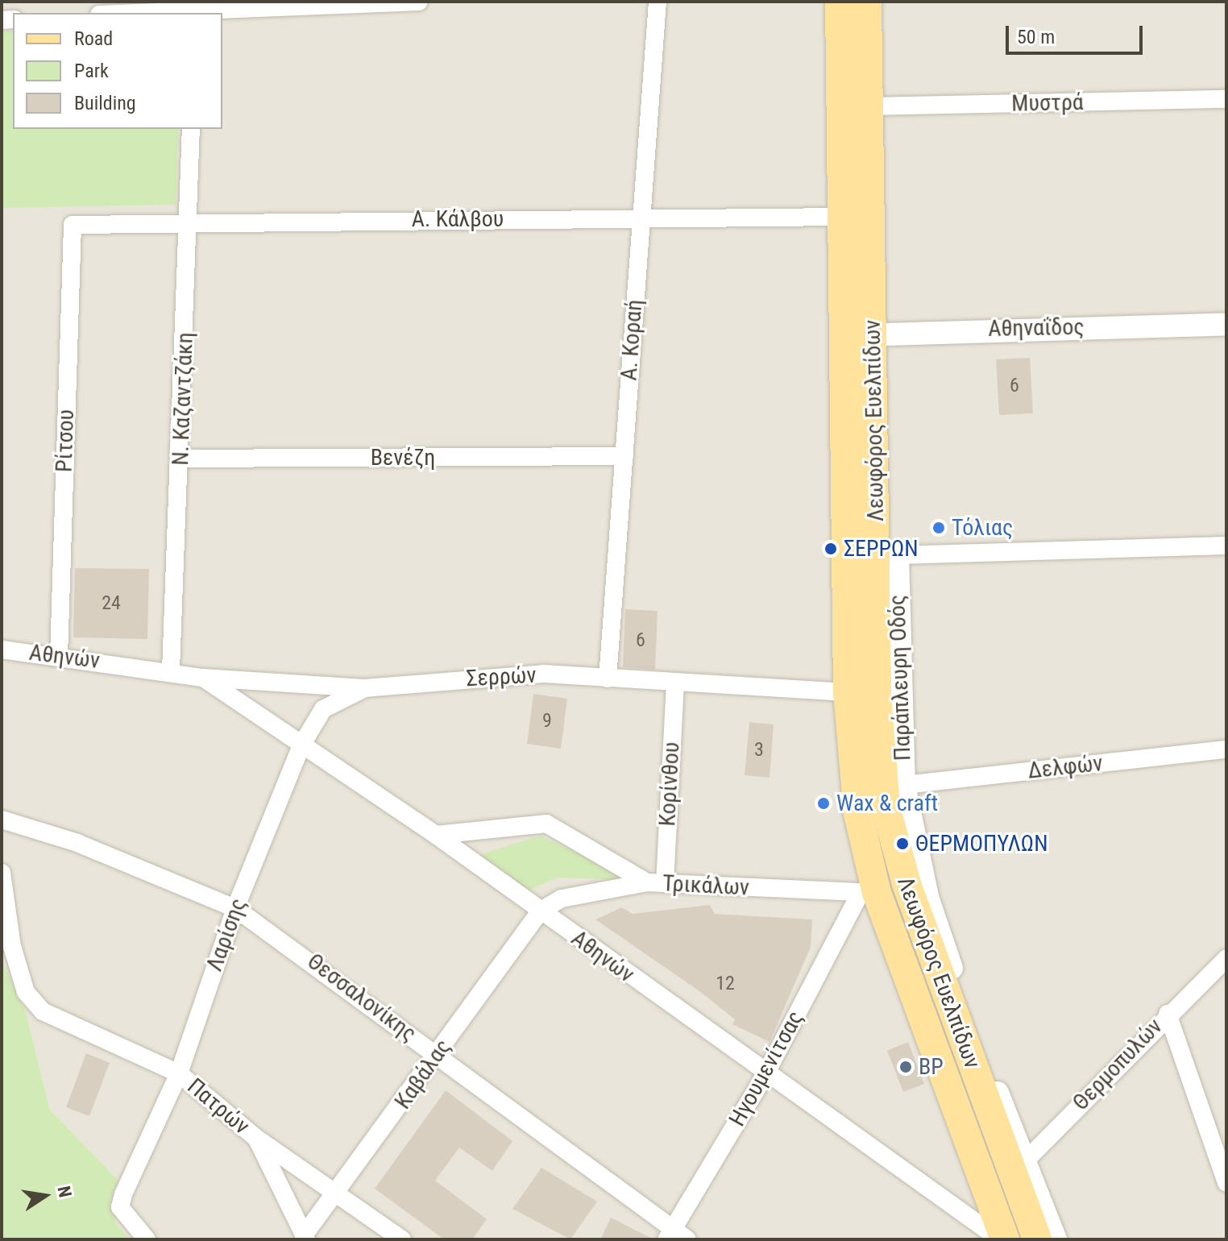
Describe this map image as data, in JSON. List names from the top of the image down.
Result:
{
  "streets": {
    "main road": ["Λεωφόρος Ευελπίδων"],
    "street": [
      "Μυστρά",
      "A. Κάλβου",
      "Αθηναΐδος",
      "Α. Κοραή",
      "Ν. Καζαντζάκη",
      "Ρίτσου",
      "Βενέζη",
      "Αθηνών",
      "Σερρών",
      "Παράπλευρη Οδός",
      "Δελφών",
      "Κορίνθου",
      "Τρικάλων",
      "Λαρίσης",
      "Θεσσαλονίκης",
      "Θερμοπυλών",
      "Ηγουμενίτσας",
      "Καβάλας",
      "Πατρών"
    ]
  },
  "crossings": [
    ["Μυστρά", "Λεωφόρος Ευελπίδων"],
    ["A. Κάλβου", "Α. Κοραή"],
    ["A. Κάλβου", "Ν. Καζαντζάκη"],
    ["A. Κάλβου", "Λεωφόρος Ευελπίδων"],
    ["A. Κάλβου", "Ρίτσου"],
    ["Αθηναΐδος", "Λεωφόρος Ευελπίδων"],
    ["Α. Κοραή", "Βενέζη"],
    ["Α. Κοραή", "Σερρών"],
    ["Ν. Καζαντζάκη", "Βενέζη"],
    ["Ν. Καζαντζάκη", "Σερρών"],
    ["Λεωφόρος Ευελπίδων", "Αθηνών"],
    ["Λεωφόρος Ευελπίδων", "Σερρών"],
    ["Λεωφόρος Ευελπίδων", "Παράπλευρη Οδός"],
    ["Λεωφόρος Ευελπίδων", "Τρικάλων"],
    ["Λεωφόρος Ευελπίδων", "Θερμοπυλών"],
    ["Λεωφόρος Ευελπίδων", "Ηγουμενίτσας"],
    ["Ρίτσου", "Αθηνών"],
    ["Αθηνών", "Σερρών"],
    ["Αθηνών", "Τρικάλων"],
    ["Αθηνών", "Λαρίσης"],
    ["Αθηνών", "Ηγουμενίτσας"],
    ["Αθηνών", "Καβάλας"],
    ["Σερρών", "Κορίνθου"],
    ["Σερρών", "Λαρίσης"],
    ["Παράπλευρη Οδός", "Δελφών"],
    ["Παράπλευρη Οδός", "Θερμοπυλών"],
    ["Κορίνθου", "Τρικάλων"],
    ["Τρικάλων", "Ηγουμενίτσας"],
    ["Τρικάλων", "Καβάλας"],
    ["Λαρίσης", "Θεσσαλονίκης"],
    ["Λαρίσης", "Πατρών"],
    ["Θεσσαλονίκης", "Ηγουμενίτσας"],
    ["Θεσσαλονίκης", "Καβάλας"],
    ["Καβάλας", "Πατρών"]
  ],
  "places": [
    "Τόλιας",
    "ΣΕΡΡΩΝ",
    "Wax & craft",
    "ΘΕΡΜΟΠΥΛΩΝ",
    "BP"
  ],
  "house_numbers": [
    "6",
    "24",
    "6",
    "9",
    "3",
    "12"
  ],
  "legend": ["Road", "Park", "Building"],
  "scale_bar": "50 m",
  "north": "right"
}
